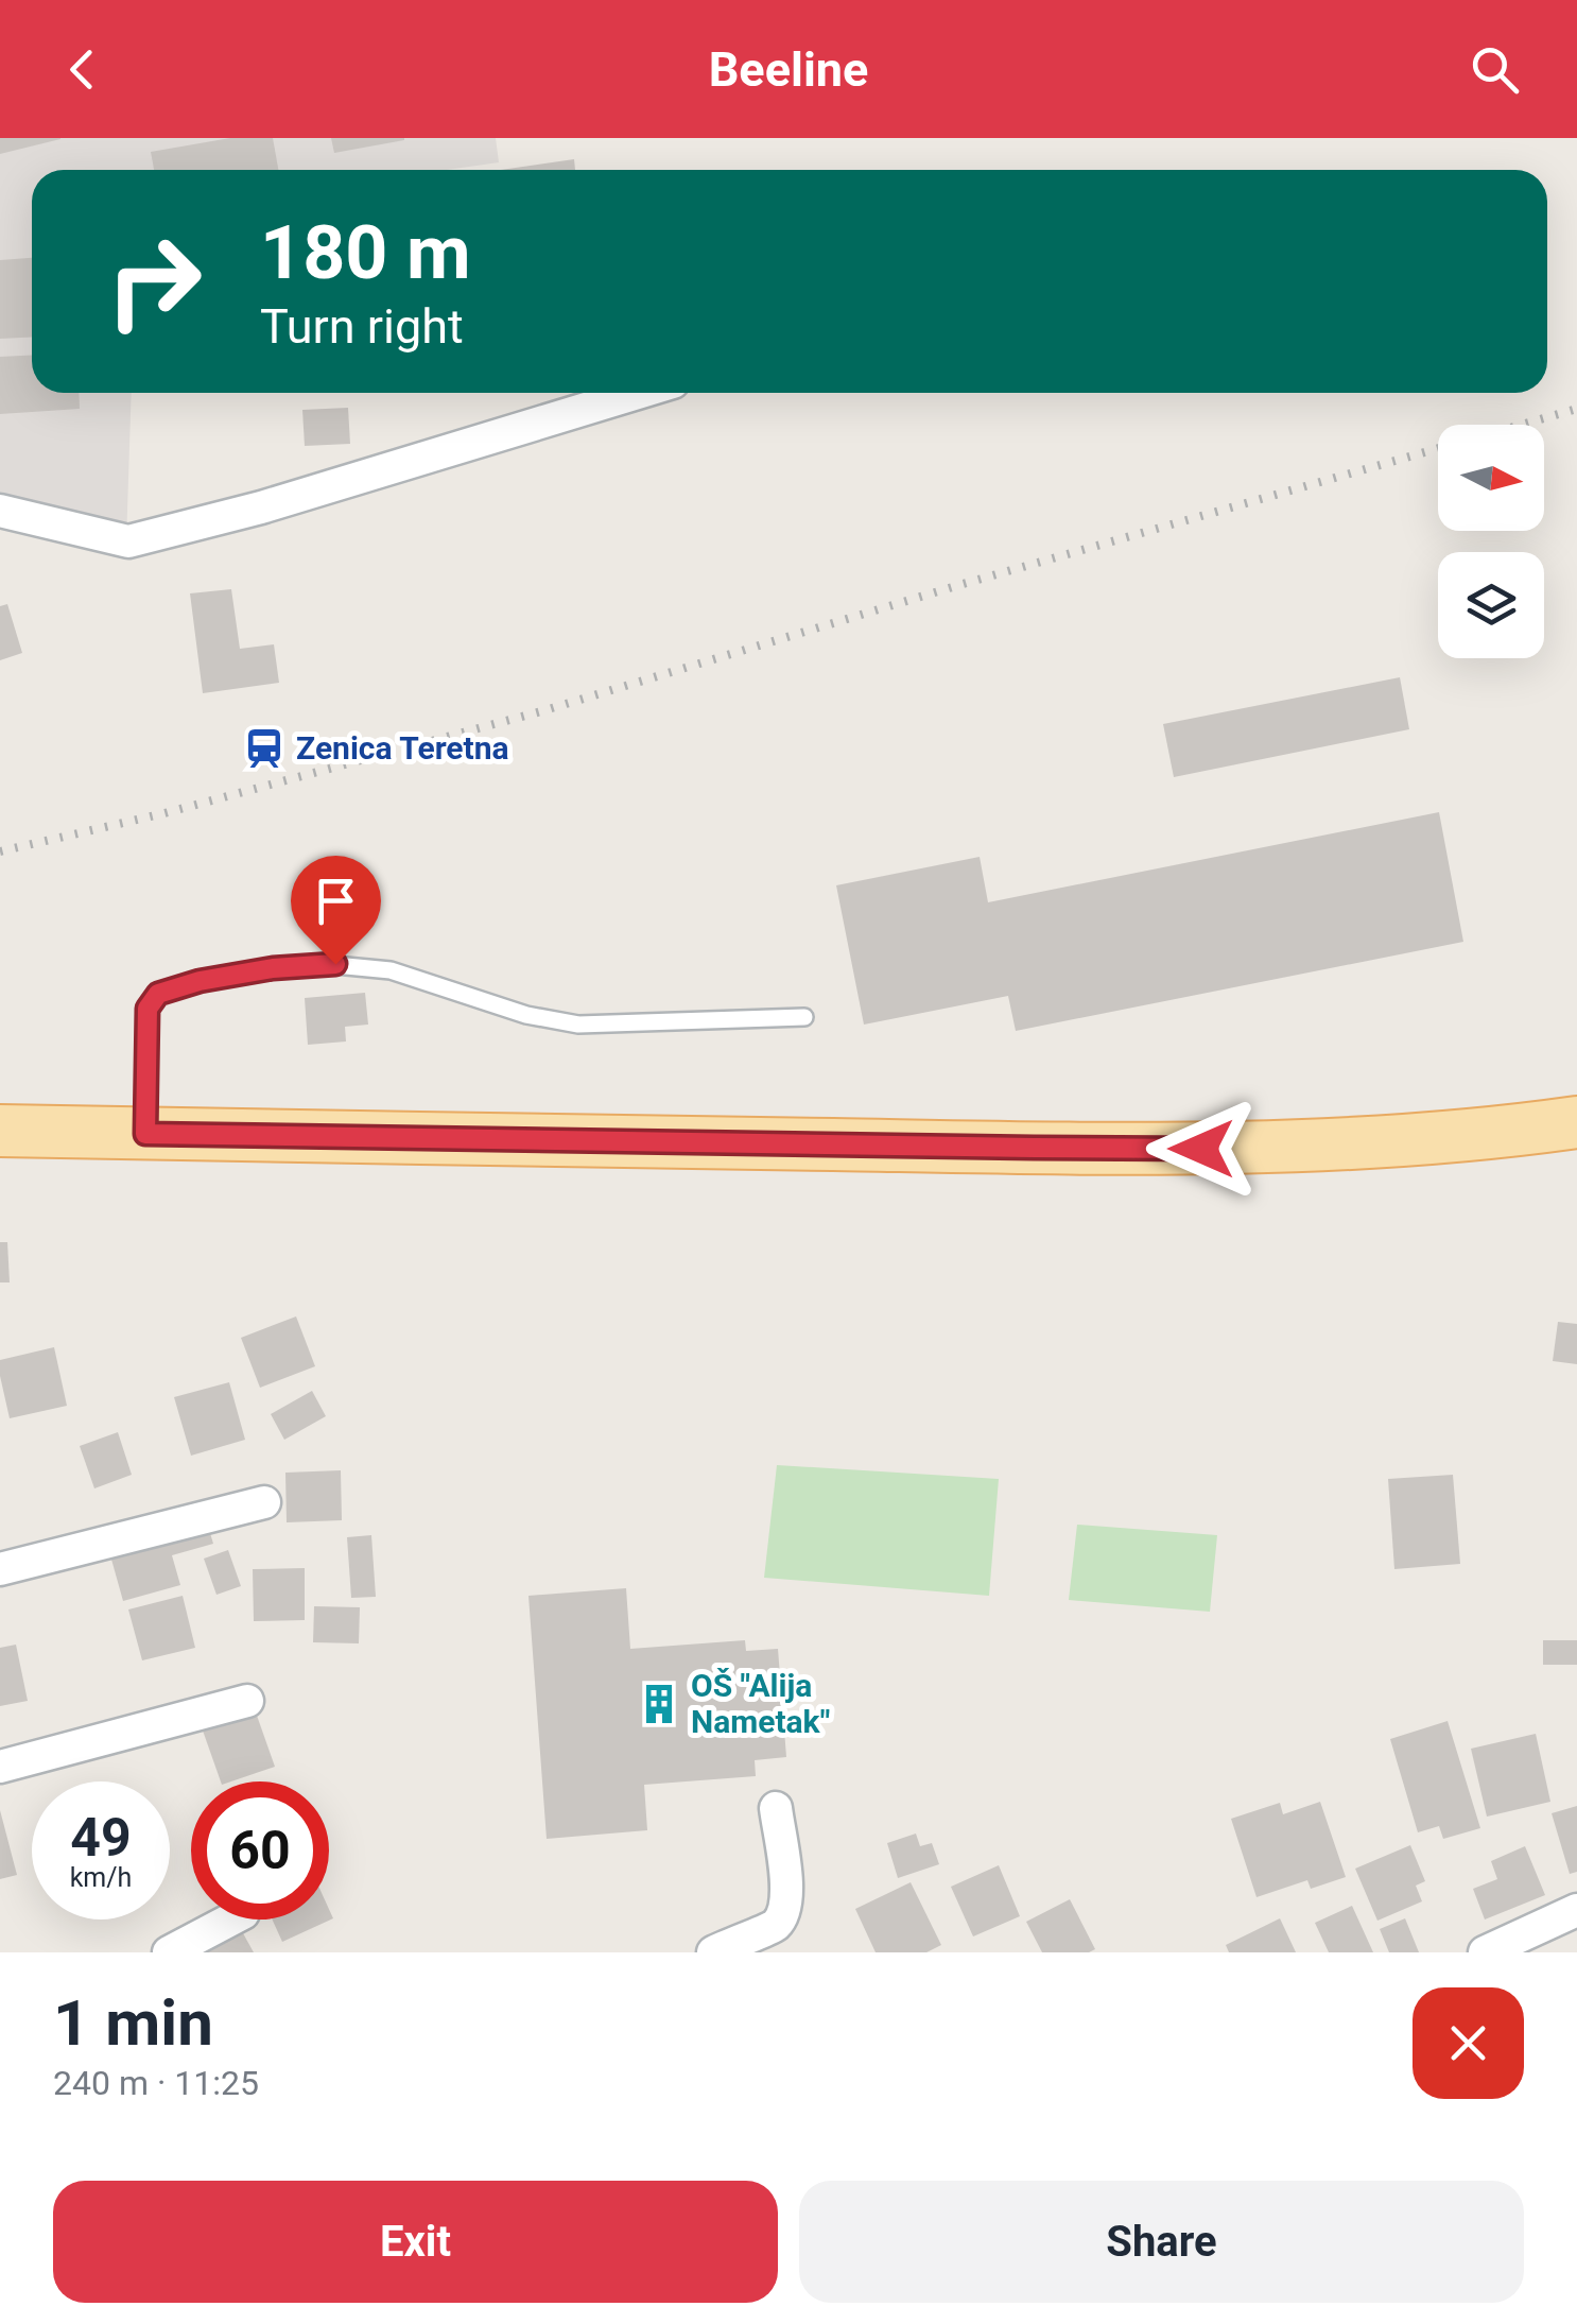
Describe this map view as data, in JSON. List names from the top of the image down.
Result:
{
  "places": {
    "station": ["Zenica Teretna"],
    "building": ["OŠ \"Alija Nametak\""]
  },
  "north": "right",
  "page": {
    "header": "Beeline",
    "turn": ["180 m", "Turn right"],
    "speed": "49 km/h",
    "limit": "60",
    "heading": ["1 min", "240 m · 11:25"],
    "buttons": ["Exit", "Share"]
  }
}
